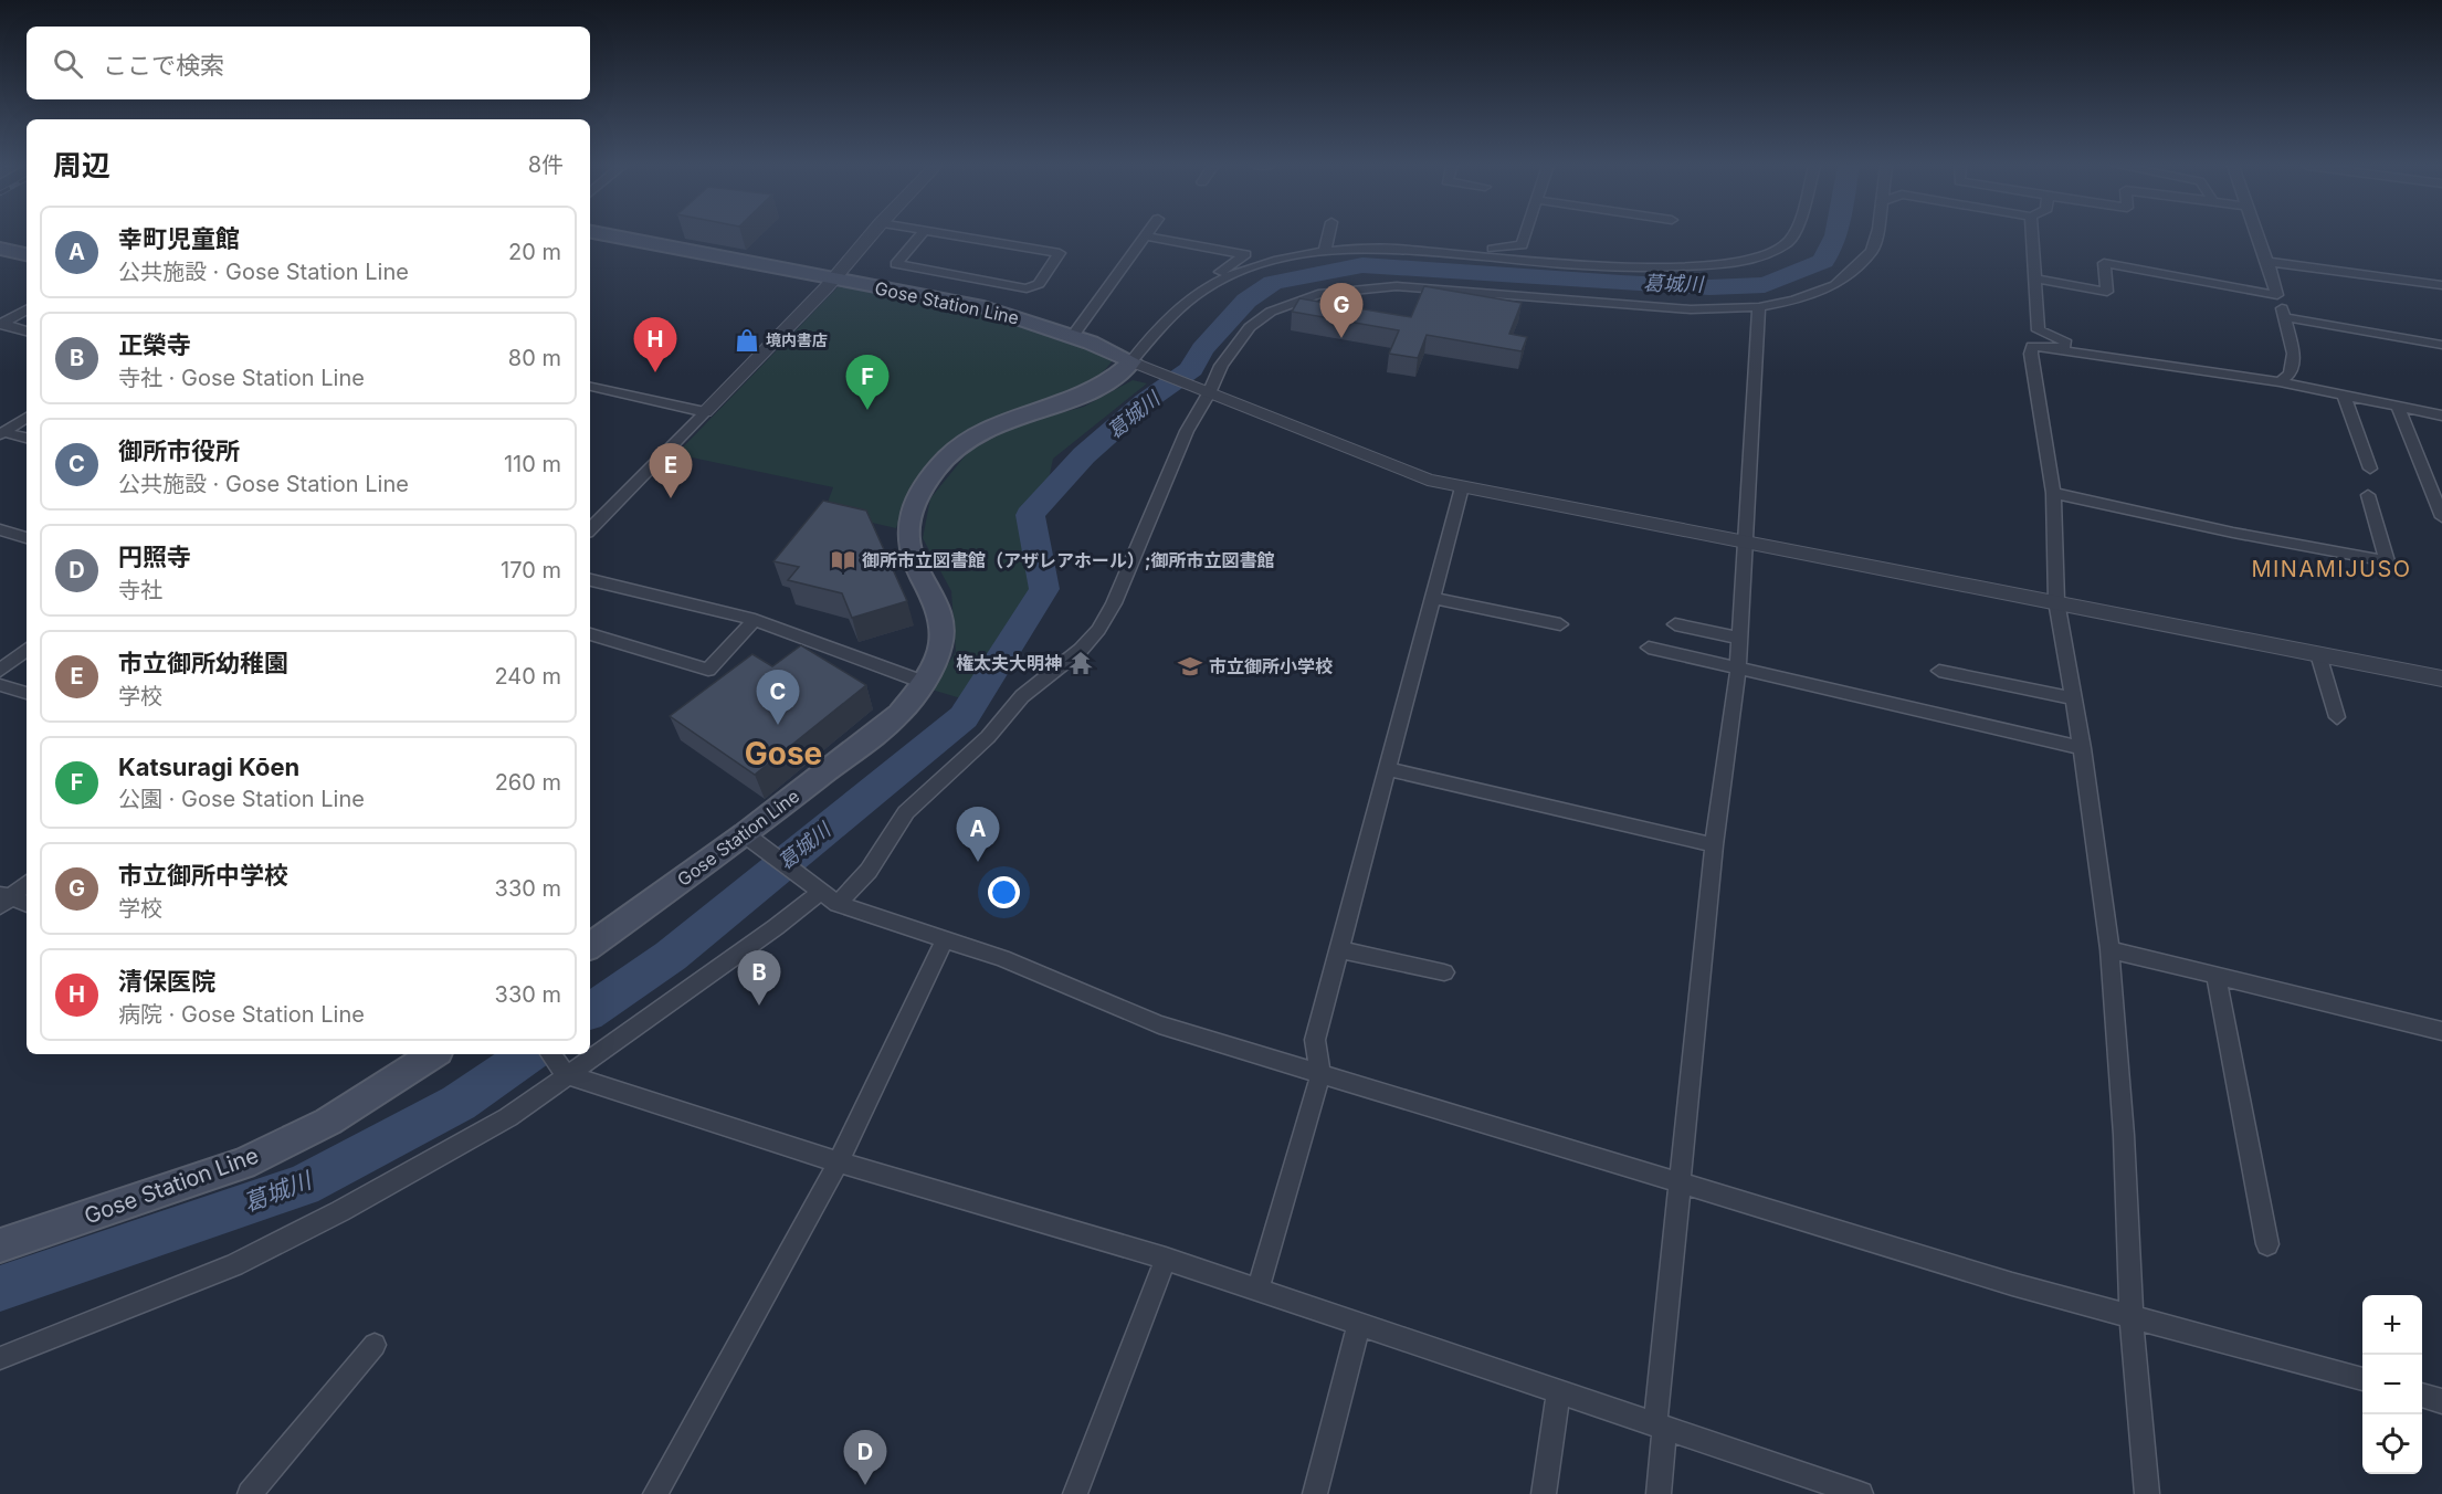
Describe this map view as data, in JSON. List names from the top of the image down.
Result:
{
  "streets": {
    "main road": ["Gose Station Line"]
  },
  "districts": ["MINAMIJUSO", "Gose"],
  "water": ["葛城川"],
  "places": {
    "shop": ["境内書店"],
    "library": ["御所市立図書館（アザレアホール）;御所市立図書館"],
    "temple": ["権太夫大明神"],
    "school or university": ["市立御所小学校"]
  },
  "page": {
    "search": "ここで検索",
    "heading": ["周辺", "8件"],
    "list": [
      {
        "mark": "A",
        "name": "幸町児童館",
        "note": "公共施設 · Gose Station Line",
        "value": "20 m"
      },
      {
        "mark": "B",
        "name": "正榮寺",
        "note": "寺社 · Gose Station Line",
        "value": "80 m"
      },
      {
        "mark": "C",
        "name": "御所市役所",
        "note": "公共施設 · Gose Station Line",
        "value": "110 m"
      },
      {
        "mark": "D",
        "name": "円照寺",
        "note": "寺社",
        "value": "170 m"
      },
      {
        "mark": "E",
        "name": "市立御所幼稚園",
        "note": "学校",
        "value": "240 m"
      },
      {
        "mark": "F",
        "name": "Katsuragi Kōen",
        "note": "公園 · Gose Station Line",
        "value": "260 m"
      },
      {
        "mark": "G",
        "name": "市立御所中学校",
        "note": "学校",
        "value": "330 m"
      },
      {
        "mark": "H",
        "name": "清保医院",
        "note": "病院 · Gose Station Line",
        "value": "330 m"
      }
    ],
    "pins": [
      "G",
      "H",
      "F",
      "E",
      "C",
      "A",
      "B",
      "D"
    ],
    "map_buttons": ["+", "−"]
  }
}
